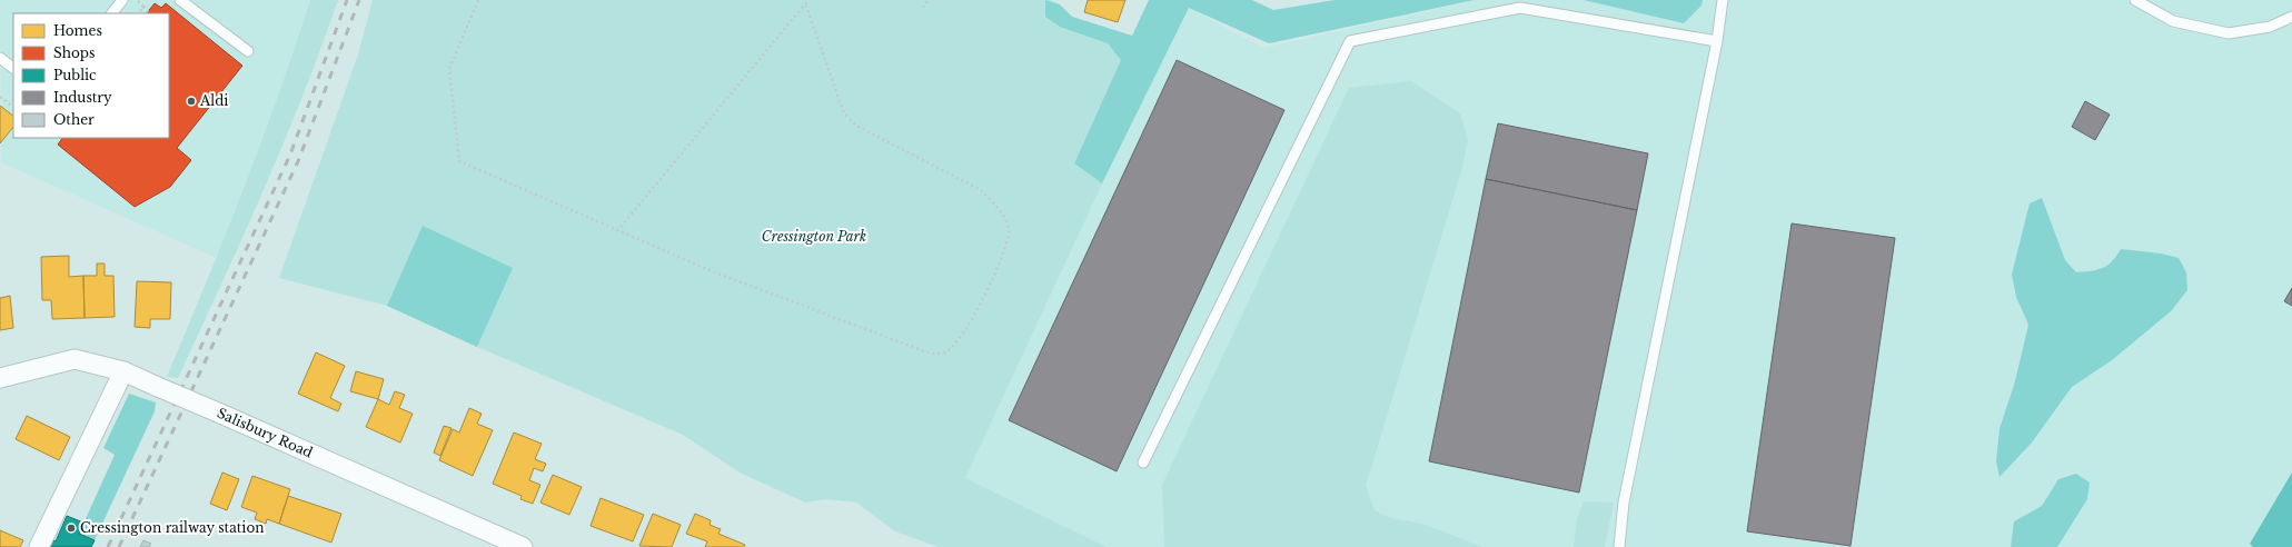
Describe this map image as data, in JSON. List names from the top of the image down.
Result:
{
  "streets": {
    "street": ["Salisbury Road"]
  },
  "parks": ["Cressington Park"],
  "places": ["Aldi", "Cressington railway station"],
  "legend": [
    "Homes",
    "Shops",
    "Public",
    "Industry",
    "Other"
  ]
}
